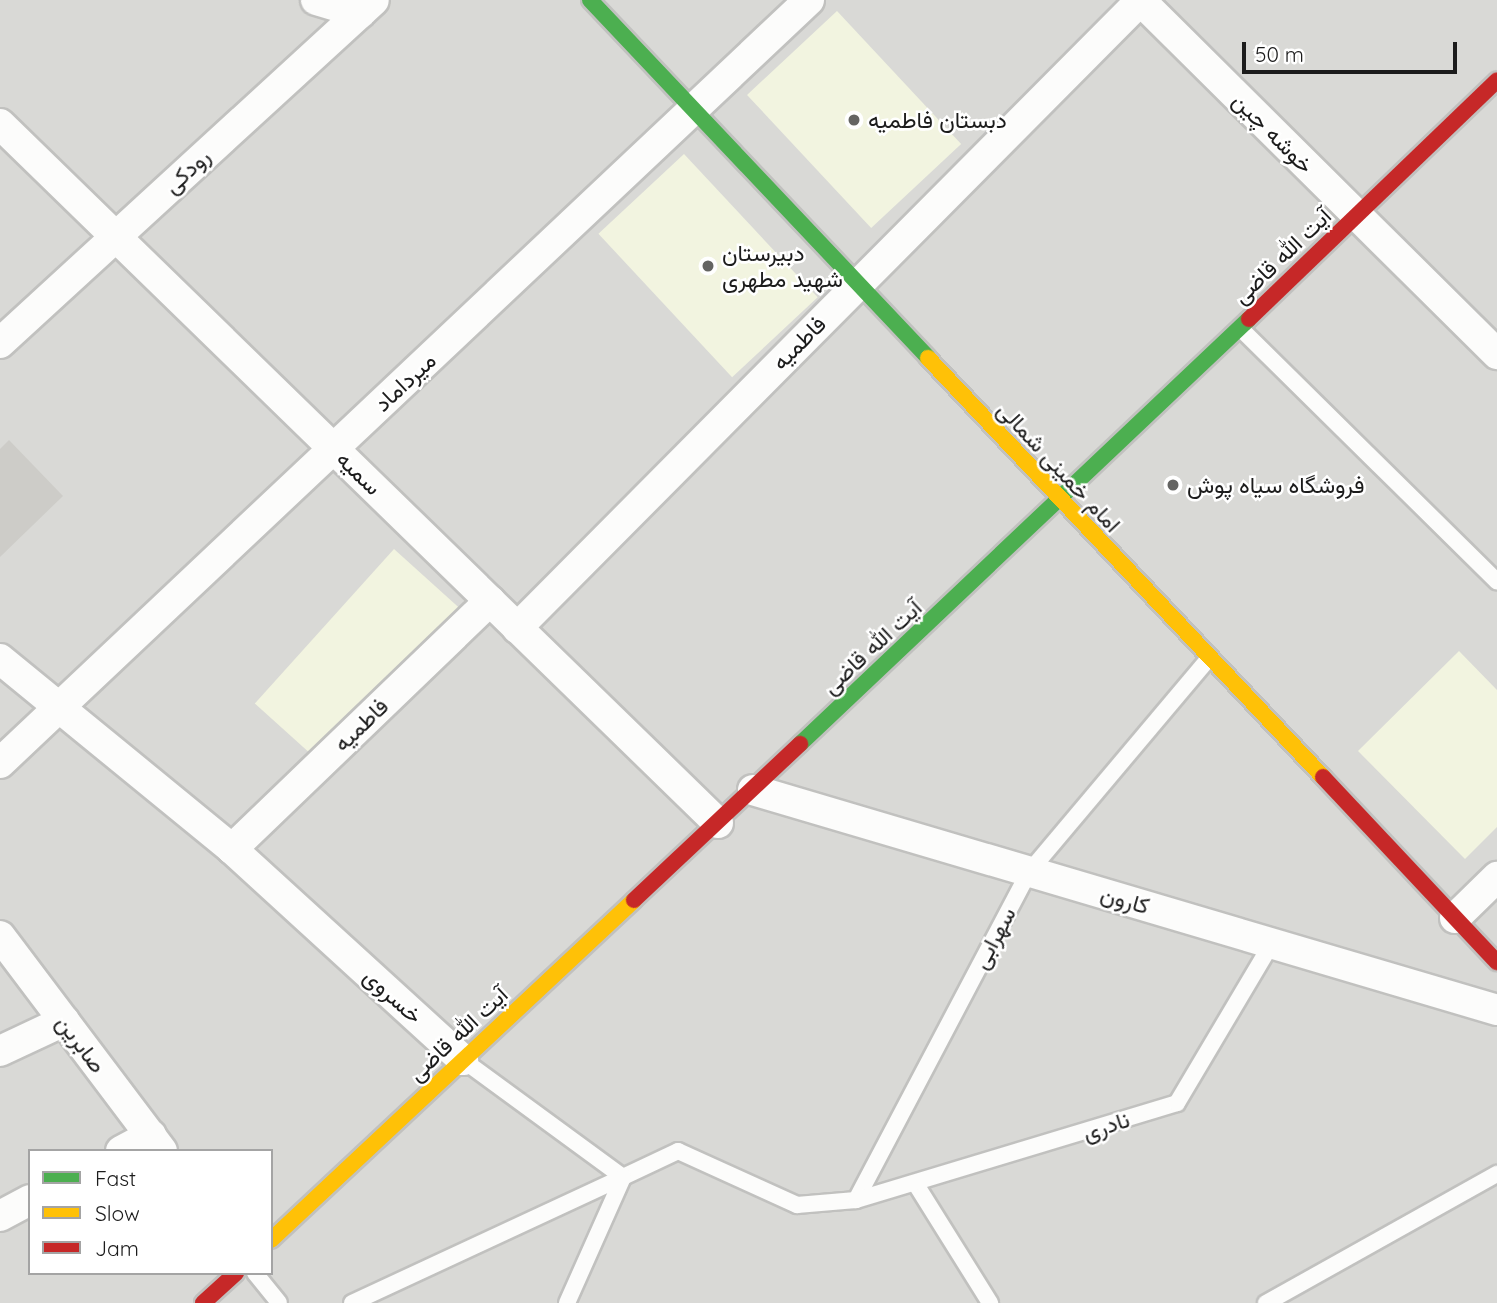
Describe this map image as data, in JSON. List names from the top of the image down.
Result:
{
  "streets": {
    "main road": ["آیت الله قاضی", "امام خمینی شمالی"],
    "street": [
      "خوشه چین",
      "رودکی",
      "فاطمیه",
      "میرداماد",
      "سمیه",
      "کارون",
      "خسروی",
      "صابرین"
    ],
    "lane": ["سهرابی", "نادری"]
  },
  "crossings": [
    ["خوشه چین", "آیت الله قاضی"],
    ["خوشه چین", "فاطمیه"],
    ["رودکی", "سمیه"],
    ["آیت الله قاضی", "امام خمینی شمالی"],
    ["آیت الله قاضی", "سمیه"],
    ["آیت الله قاضی", "کارون"],
    ["آیت الله قاضی", "خسروی"],
    ["فاطمیه", "امام خمینی شمالی"],
    ["فاطمیه", "سمیه"],
    ["فاطمیه", "خسروی"],
    ["میرداماد", "امام خمینی شمالی"],
    ["میرداماد", "سمیه"],
    ["میرداماد", "خسروی"],
    ["امام خمینی شمالی", "سهرابی"],
    ["کارون", "سهرابی"],
    ["کارون", "نادری"],
    ["سهرابی", "نادری"]
  ],
  "places": ["دبستان فاطمیه", "دبیرستان شهید مطهری", "فروشگاه سیاه پوش"],
  "legend": ["Fast", "Slow", "Jam"],
  "scale_bar": "50 m"
}
